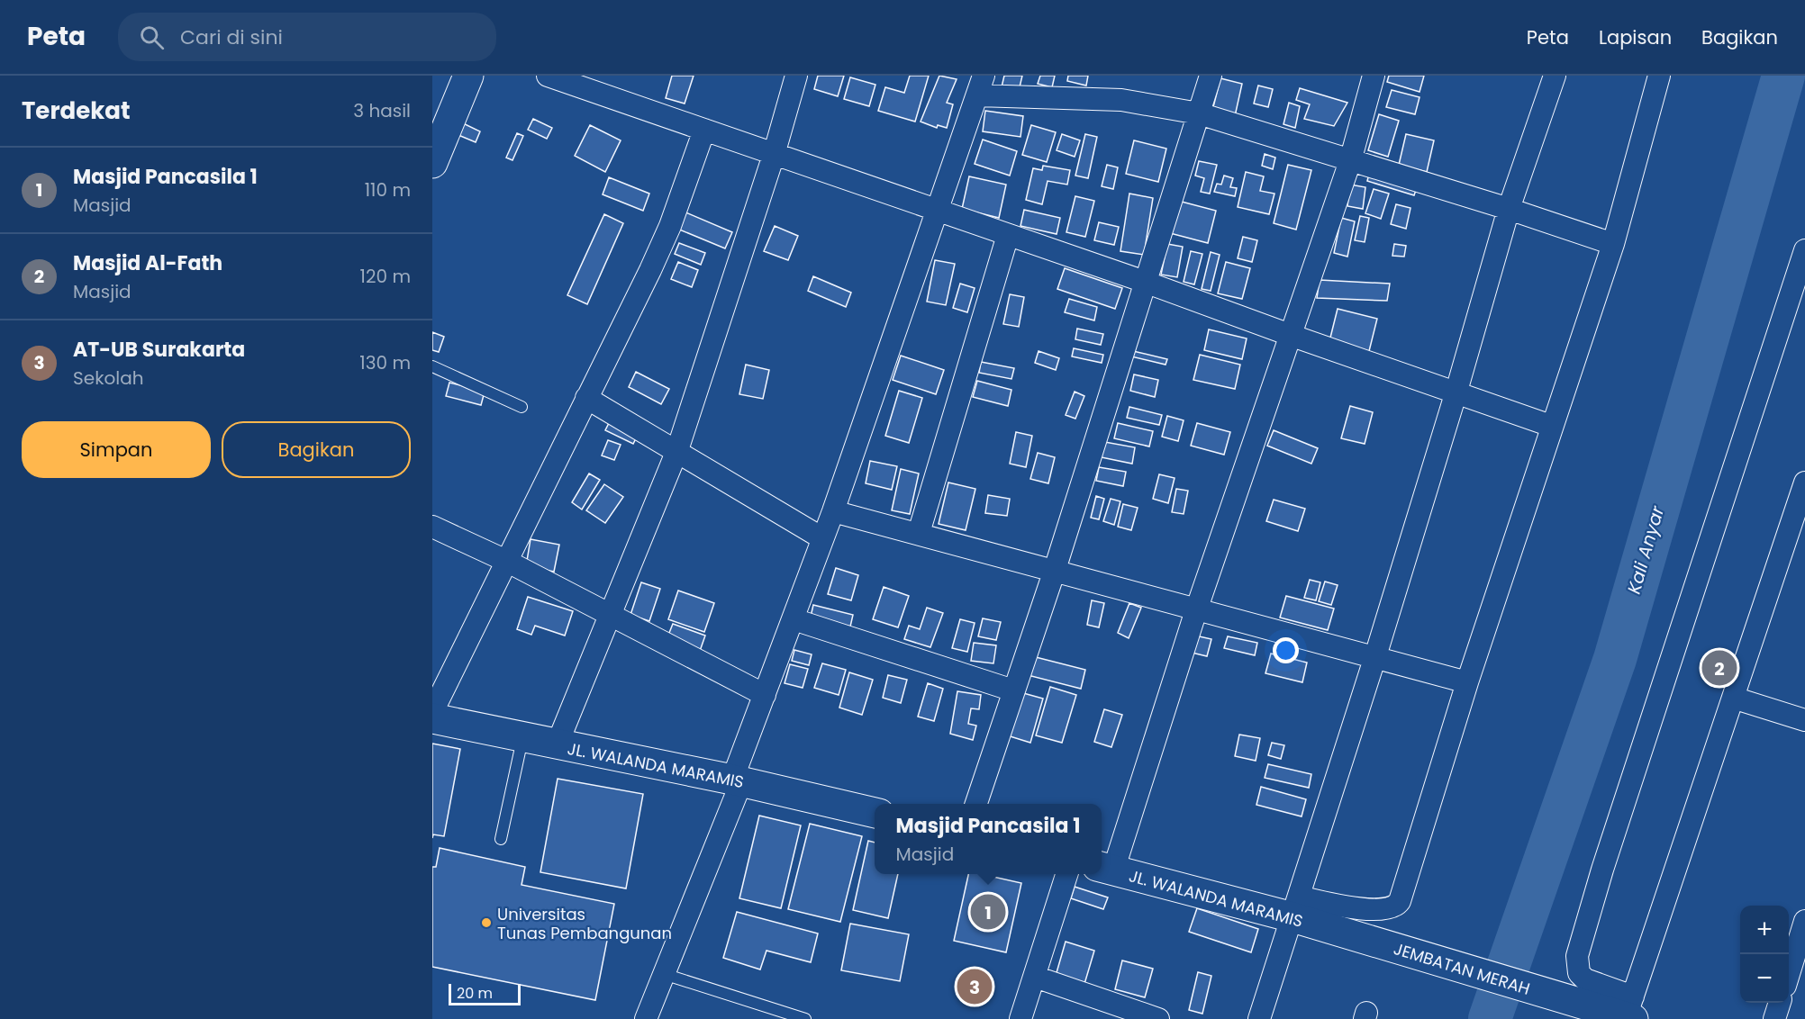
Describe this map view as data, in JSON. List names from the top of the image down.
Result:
{
  "streets": {
    "street": ["JL. WALANDA MARAMIS", "JEMBATAN MERAH"]
  },
  "crossings": [
    ["JL. WALANDA MARAMIS", "JEMBATAN MERAH"]
  ],
  "water": ["Kali Anyar"],
  "places": ["Universitas Tunas Pembangunan"],
  "scale_bar": "20 m",
  "page": {
    "header": "Peta",
    "search": "Cari di sini",
    "nav": ["Peta", "Lapisan", "Bagikan"],
    "heading": ["Terdekat", "3 hasil"],
    "list": [
      {
        "mark": "1",
        "name": "Masjid Pancasila 1",
        "note": "Masjid",
        "value": "110 m"
      },
      {
        "mark": "2",
        "name": "Masjid Al-Fath",
        "note": "Masjid",
        "value": "120 m"
      },
      {
        "mark": "3",
        "name": "AT-UB Surakarta",
        "note": "Sekolah",
        "value": "130 m"
      }
    ],
    "buttons": ["Simpan", "Bagikan"],
    "pins": ["2", "1", "3"],
    "popup": ["Masjid Pancasila 1", "Masjid"],
    "map_buttons": ["+", "−"],
    "scale": "20 m"
  }
}
